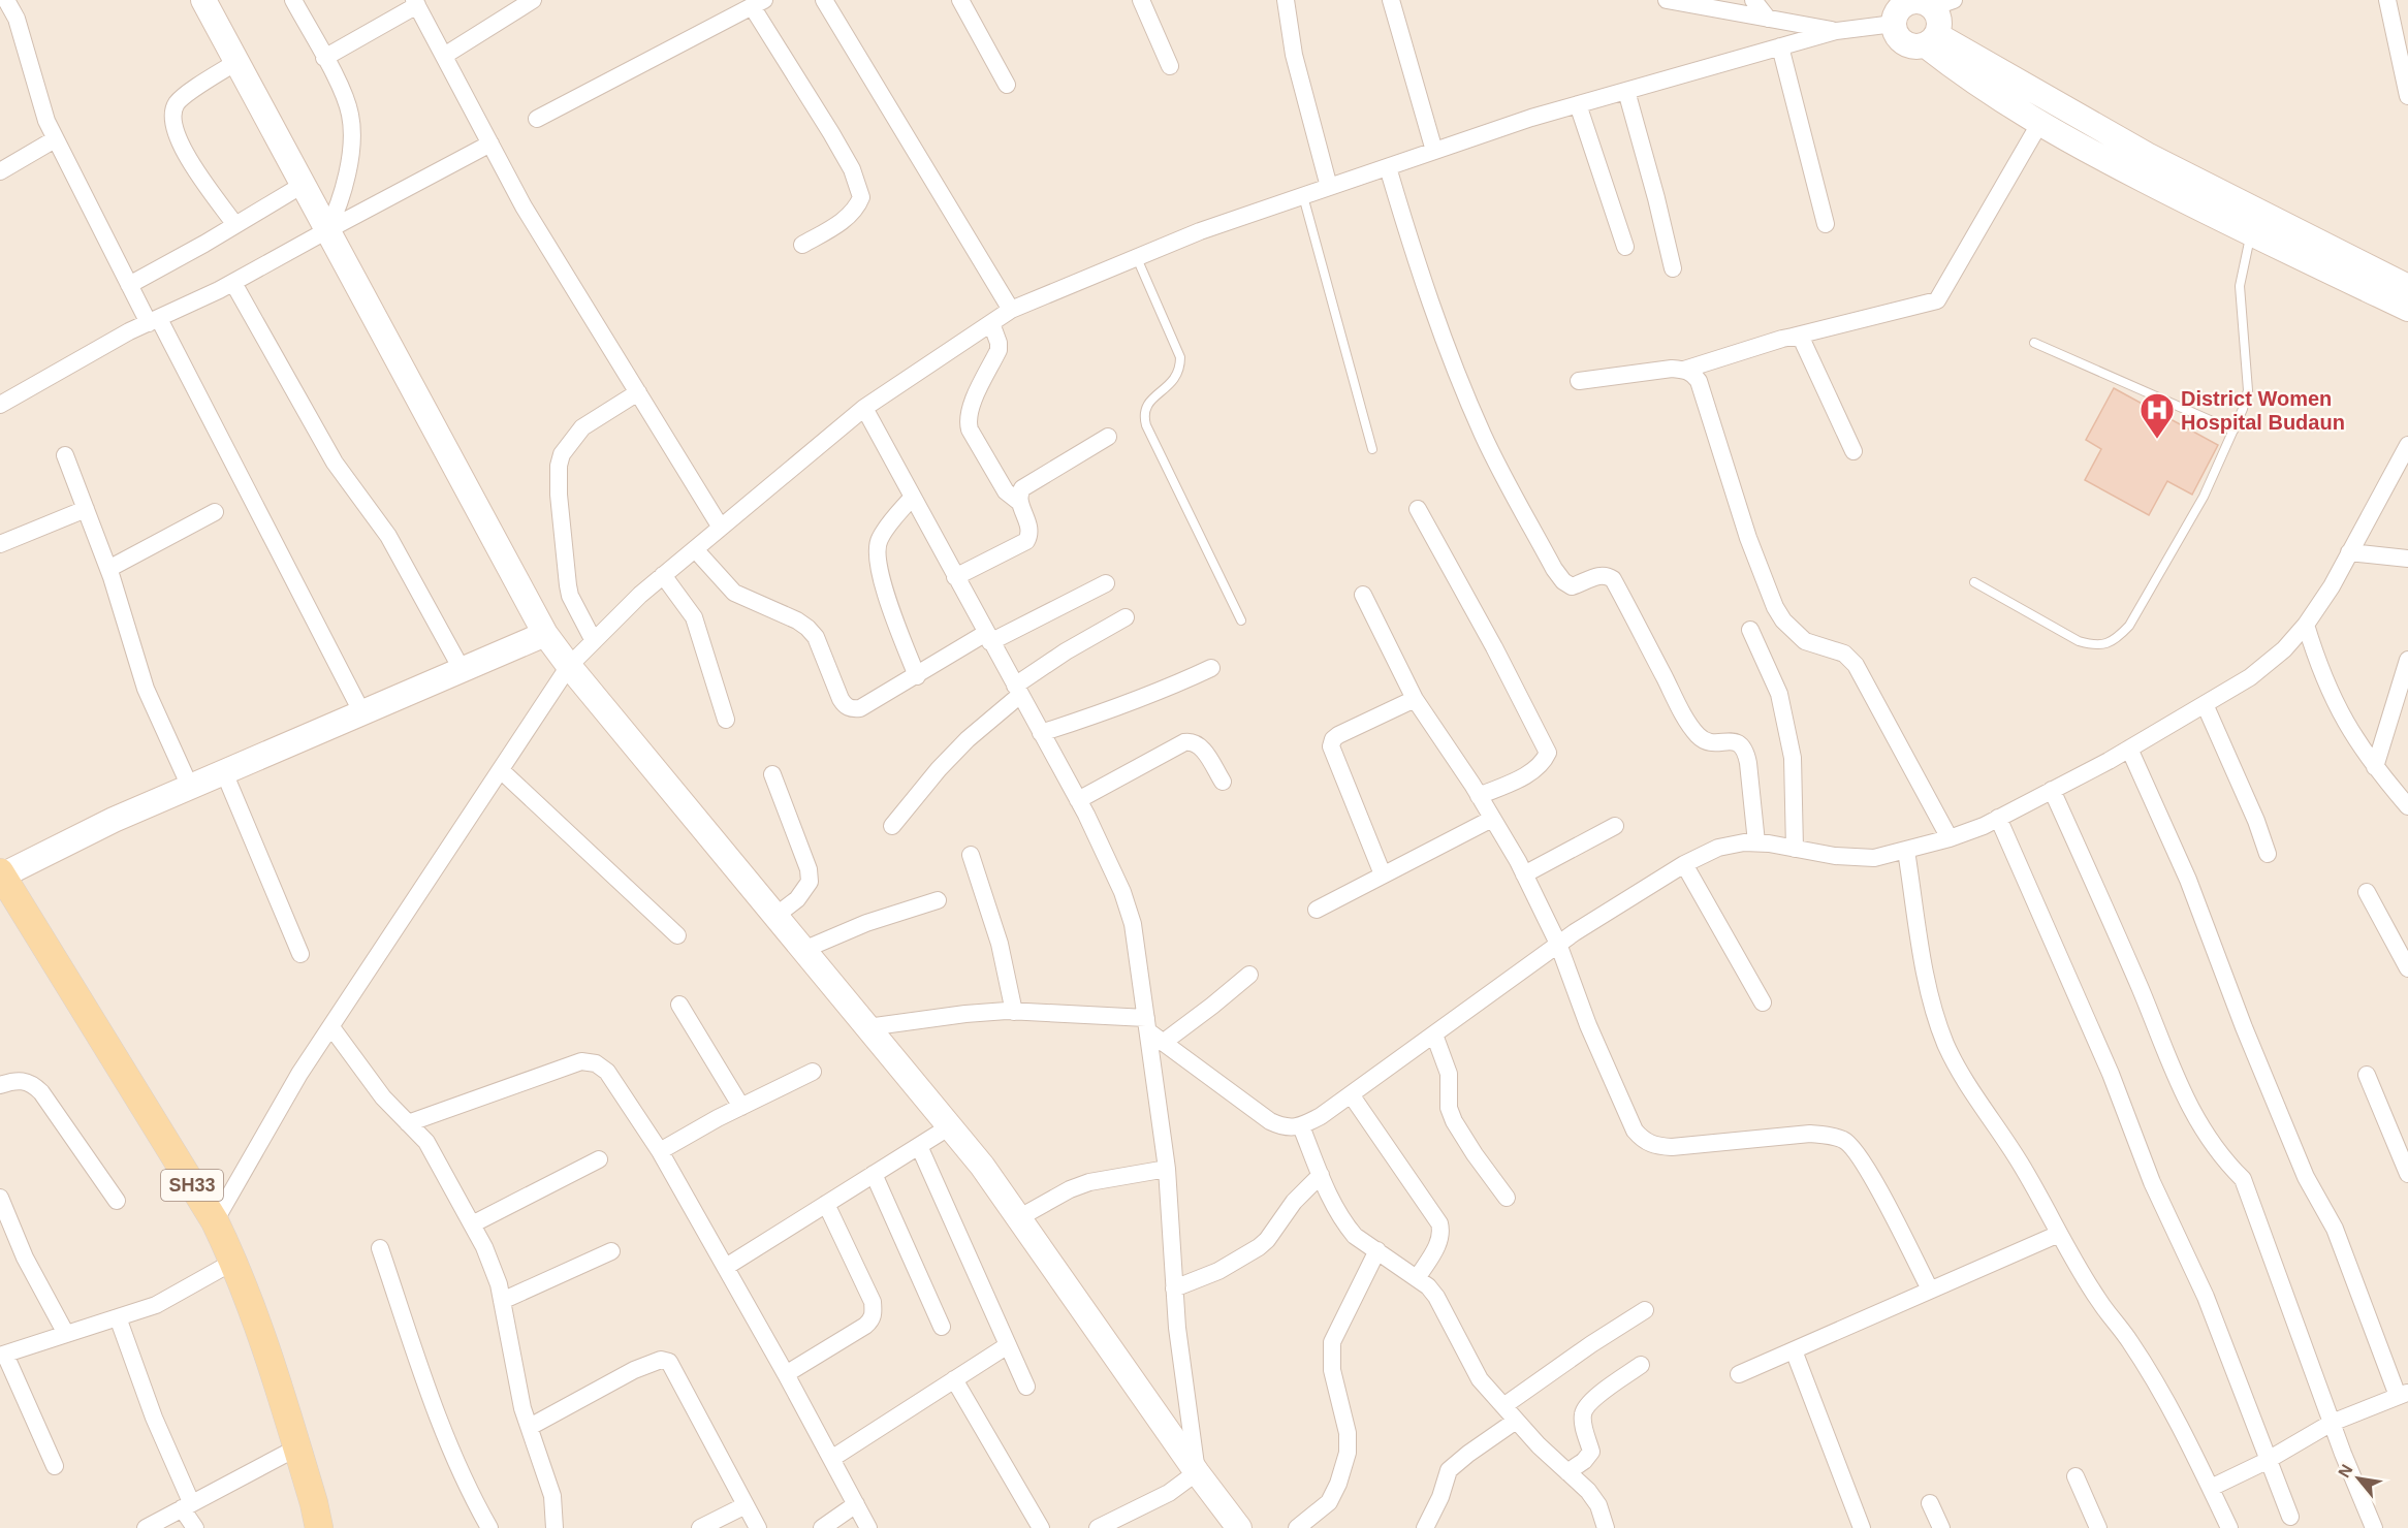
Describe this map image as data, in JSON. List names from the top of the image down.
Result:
{
  "streets": {
    "main road": ["SH33"]
  },
  "places": {
    "hospital": ["District Women Hospital Budaun"]
  },
  "north": "top left"
}
